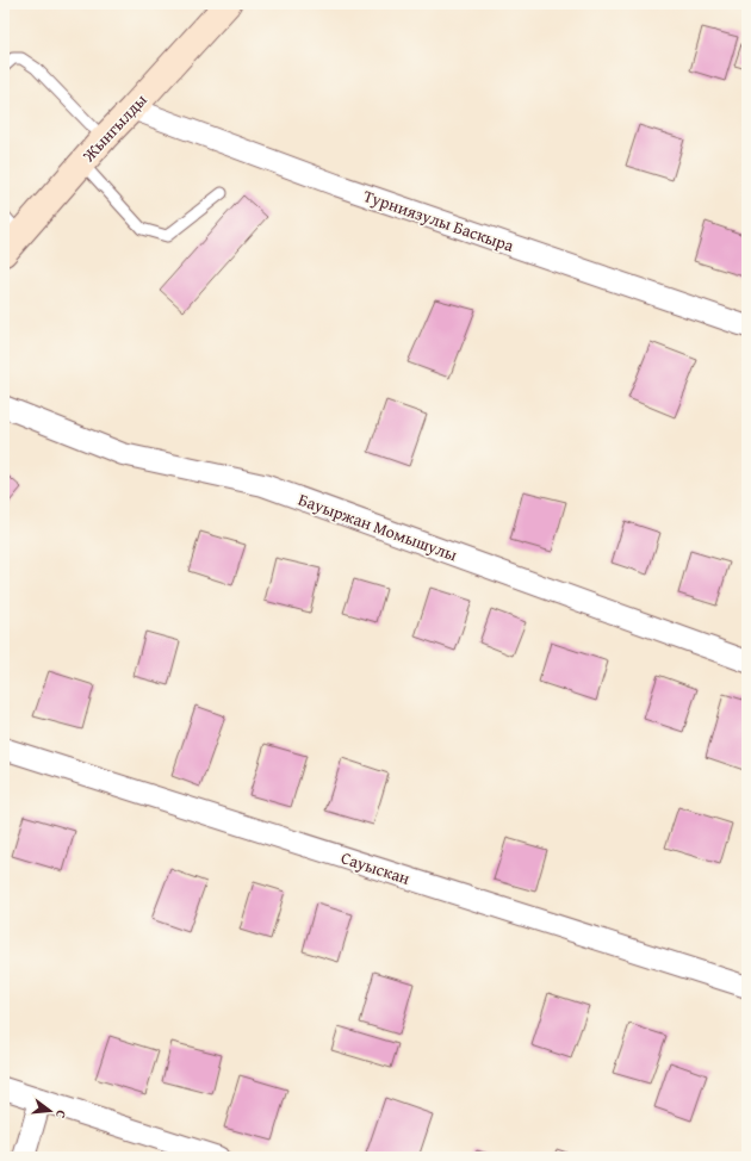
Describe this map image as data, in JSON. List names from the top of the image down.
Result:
{
  "streets": {
    "street": [
      "Жынгылды",
      "Турниязулы Баскыра",
      "Бауыржан Момышулы",
      "Сауыскан"
    ]
  },
  "crossings": [
    ["Жынгылды", "Турниязулы Баскыра"]
  ],
  "north": "right"
}
